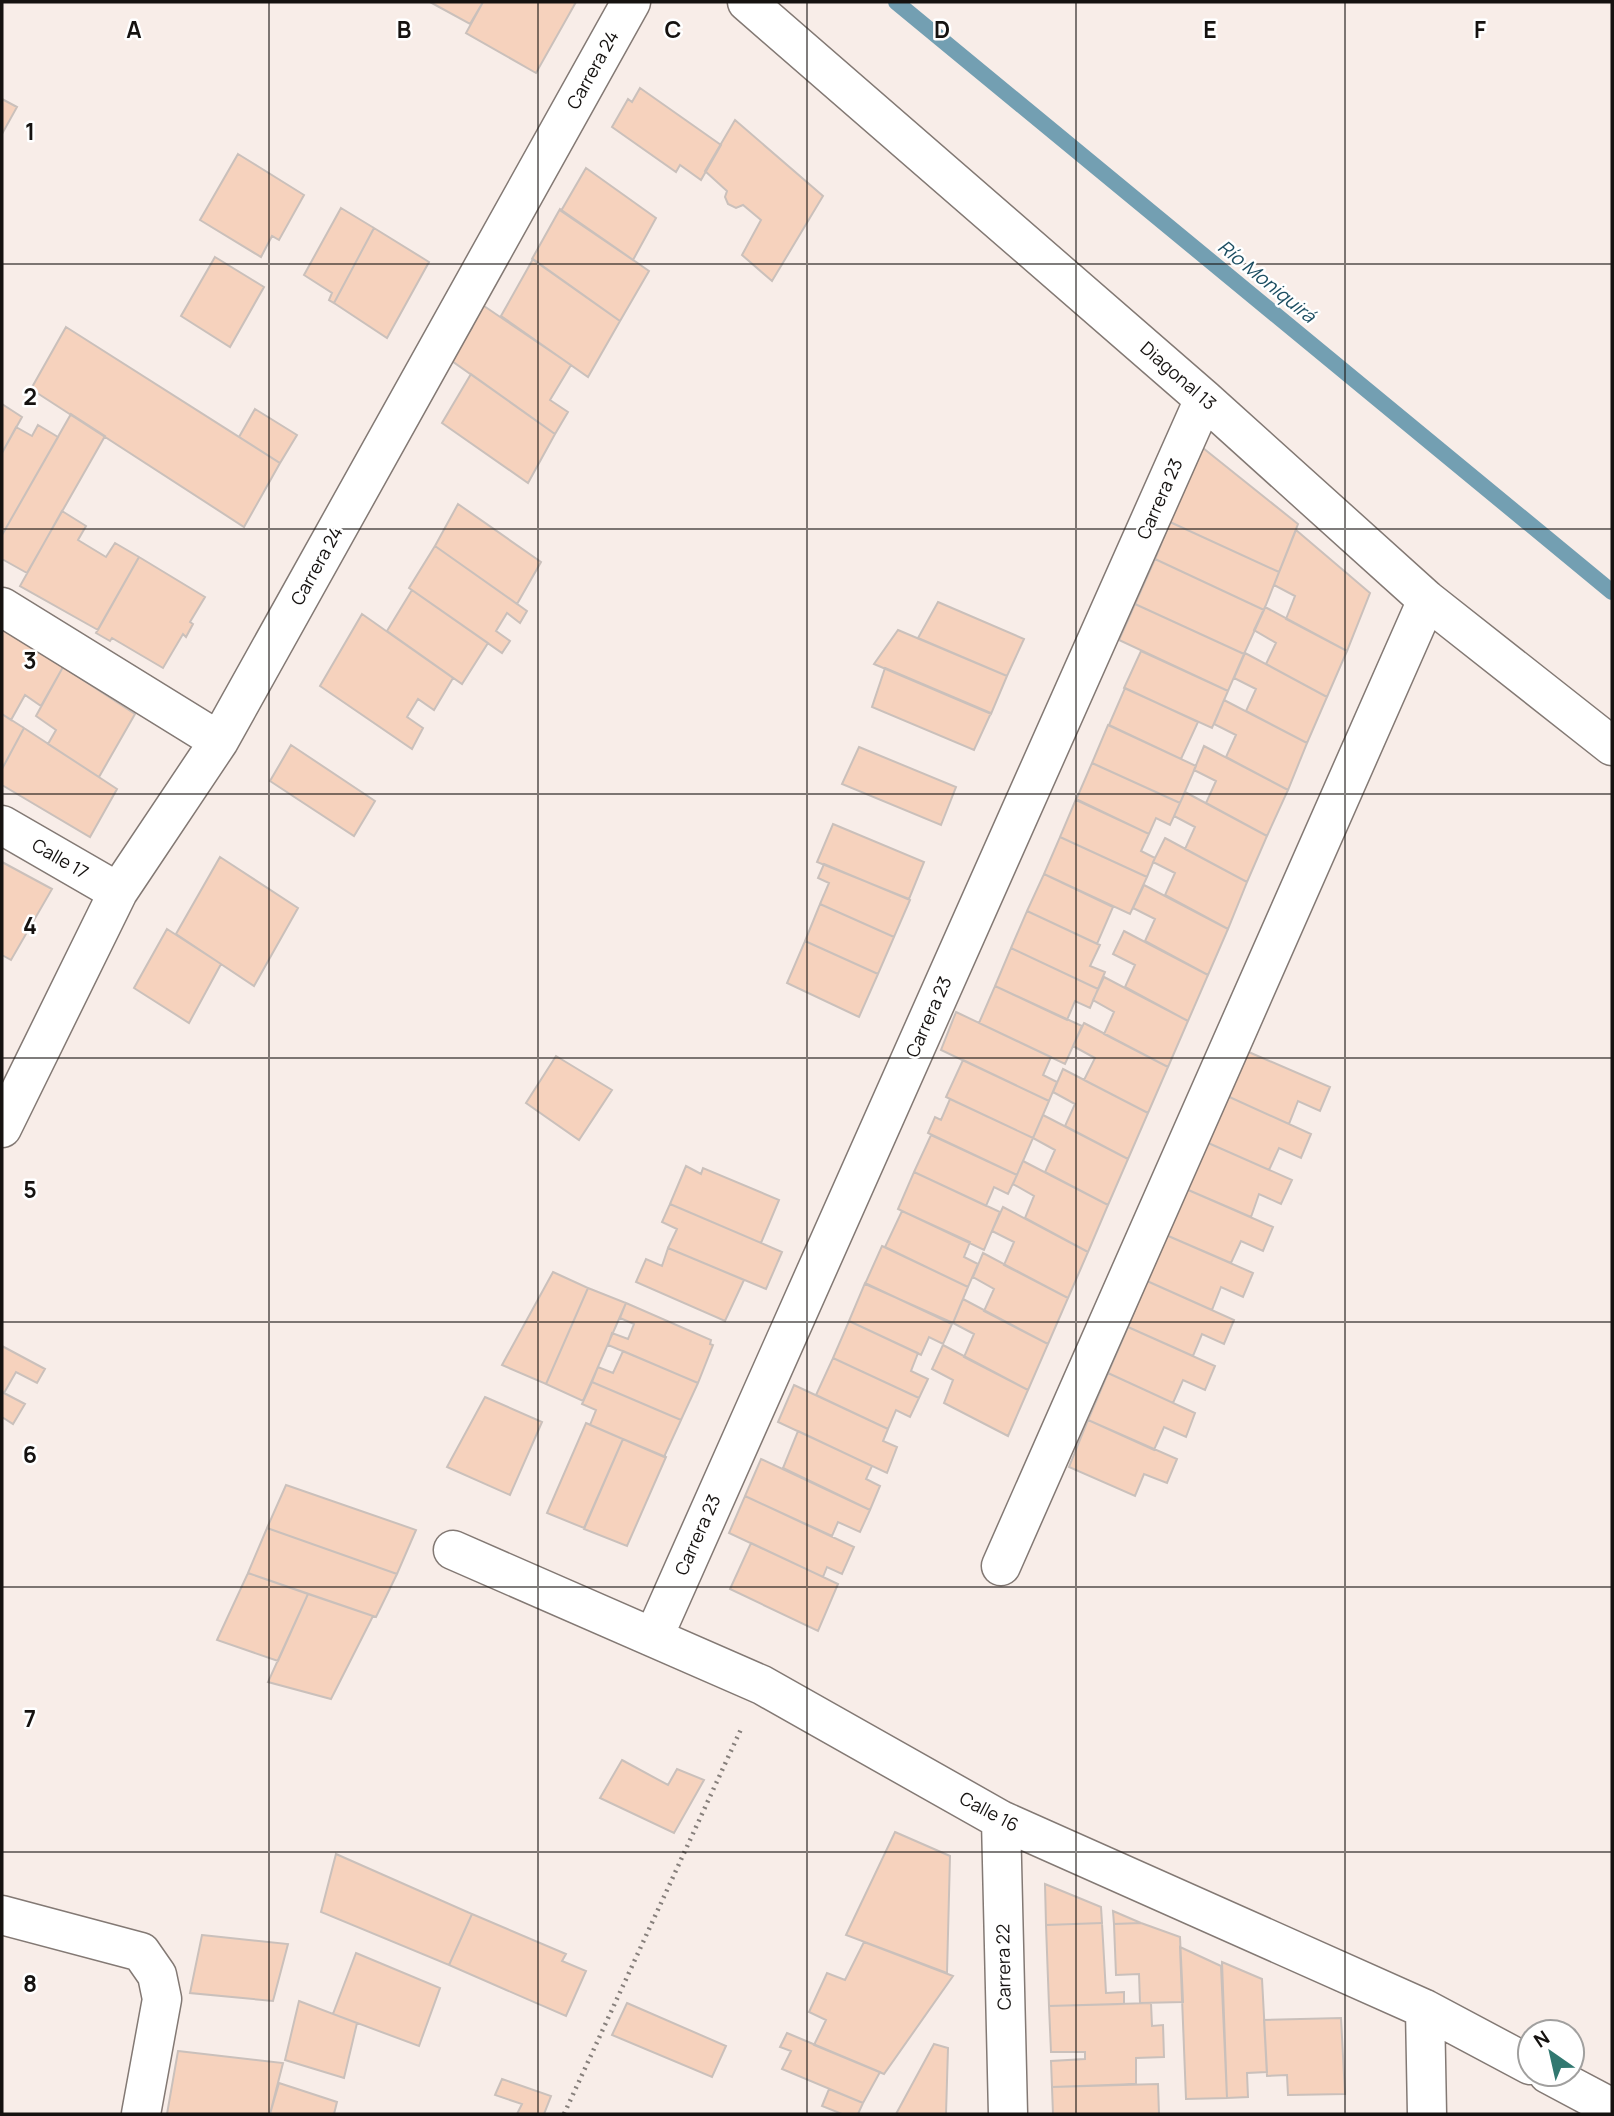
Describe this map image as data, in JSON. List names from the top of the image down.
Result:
{
  "streets": {
    "street": [
      "Carrera 24",
      "Diagonal 13",
      "Carrera 23",
      "Calle 17",
      "Calle 16",
      "Carrera 22"
    ]
  },
  "crossings": [
    ["Carrera 24", "Calle 17"],
    ["Diagonal 13", "Carrera 23"],
    ["Carrera 23", "Calle 16"],
    ["Calle 16", "Carrera 22"]
  ],
  "water": ["Río Moniquirá"],
  "north": "top left",
  "grid": {
    "columns": [
      "A",
      "B",
      "C",
      "D",
      "E",
      "F"
    ],
    "rows": [
      "1",
      "2",
      "3",
      "4",
      "5",
      "6",
      "7",
      "8"
    ]
  }
}
